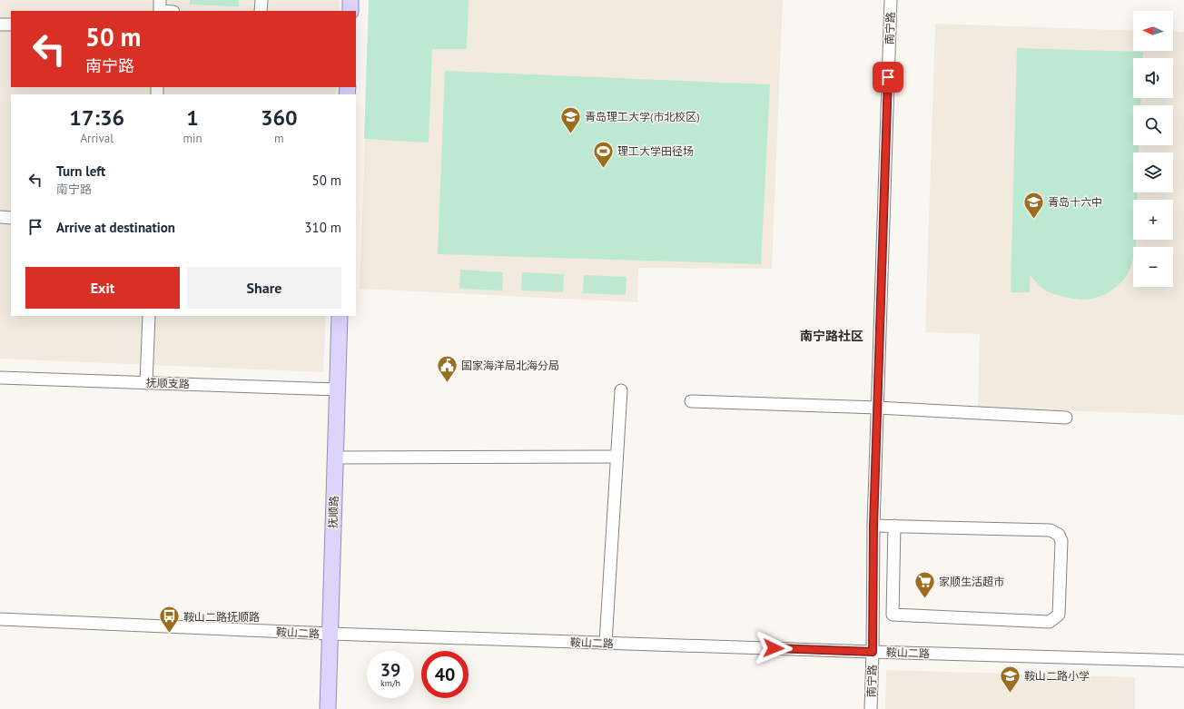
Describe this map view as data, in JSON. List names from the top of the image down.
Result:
{
  "streets": {
    "main road": ["抚顺路"],
    "street": ["南宁路", "抚顺支路", "鞍山二路"]
  },
  "crossings": [
    ["南宁路", "鞍山二路"],
    ["抚顺支路", "抚顺路"],
    ["抚顺路", "鞍山二路"]
  ],
  "districts": ["南宁路社区"],
  "places": {
    "school or university": ["青岛理工大学(市北校区)", "青岛十六中", "鞍山二路小学"],
    "sports": ["理工大学田径场"],
    "public building": ["国家海洋局北海分局"],
    "supermarket": ["家顺生活超市"],
    "bus stop": ["鞍山二路抚顺路"]
  },
  "north": "left",
  "page": {
    "map_buttons": ["+", "−"],
    "turn": ["50 m", "南宁路"],
    "eta": [
      "17:36",
      "Arrival",
      "1",
      "min",
      "360",
      "m"
    ],
    "list": [
      {
        "name": "Turn left",
        "note": "南宁路",
        "value": "50 m"
      },
      {
        "name": "Arrive at destination",
        "value": "310 m"
      }
    ],
    "buttons": ["Exit", "Share"],
    "speed": "39 km/h",
    "limit": "40"
  }
}
